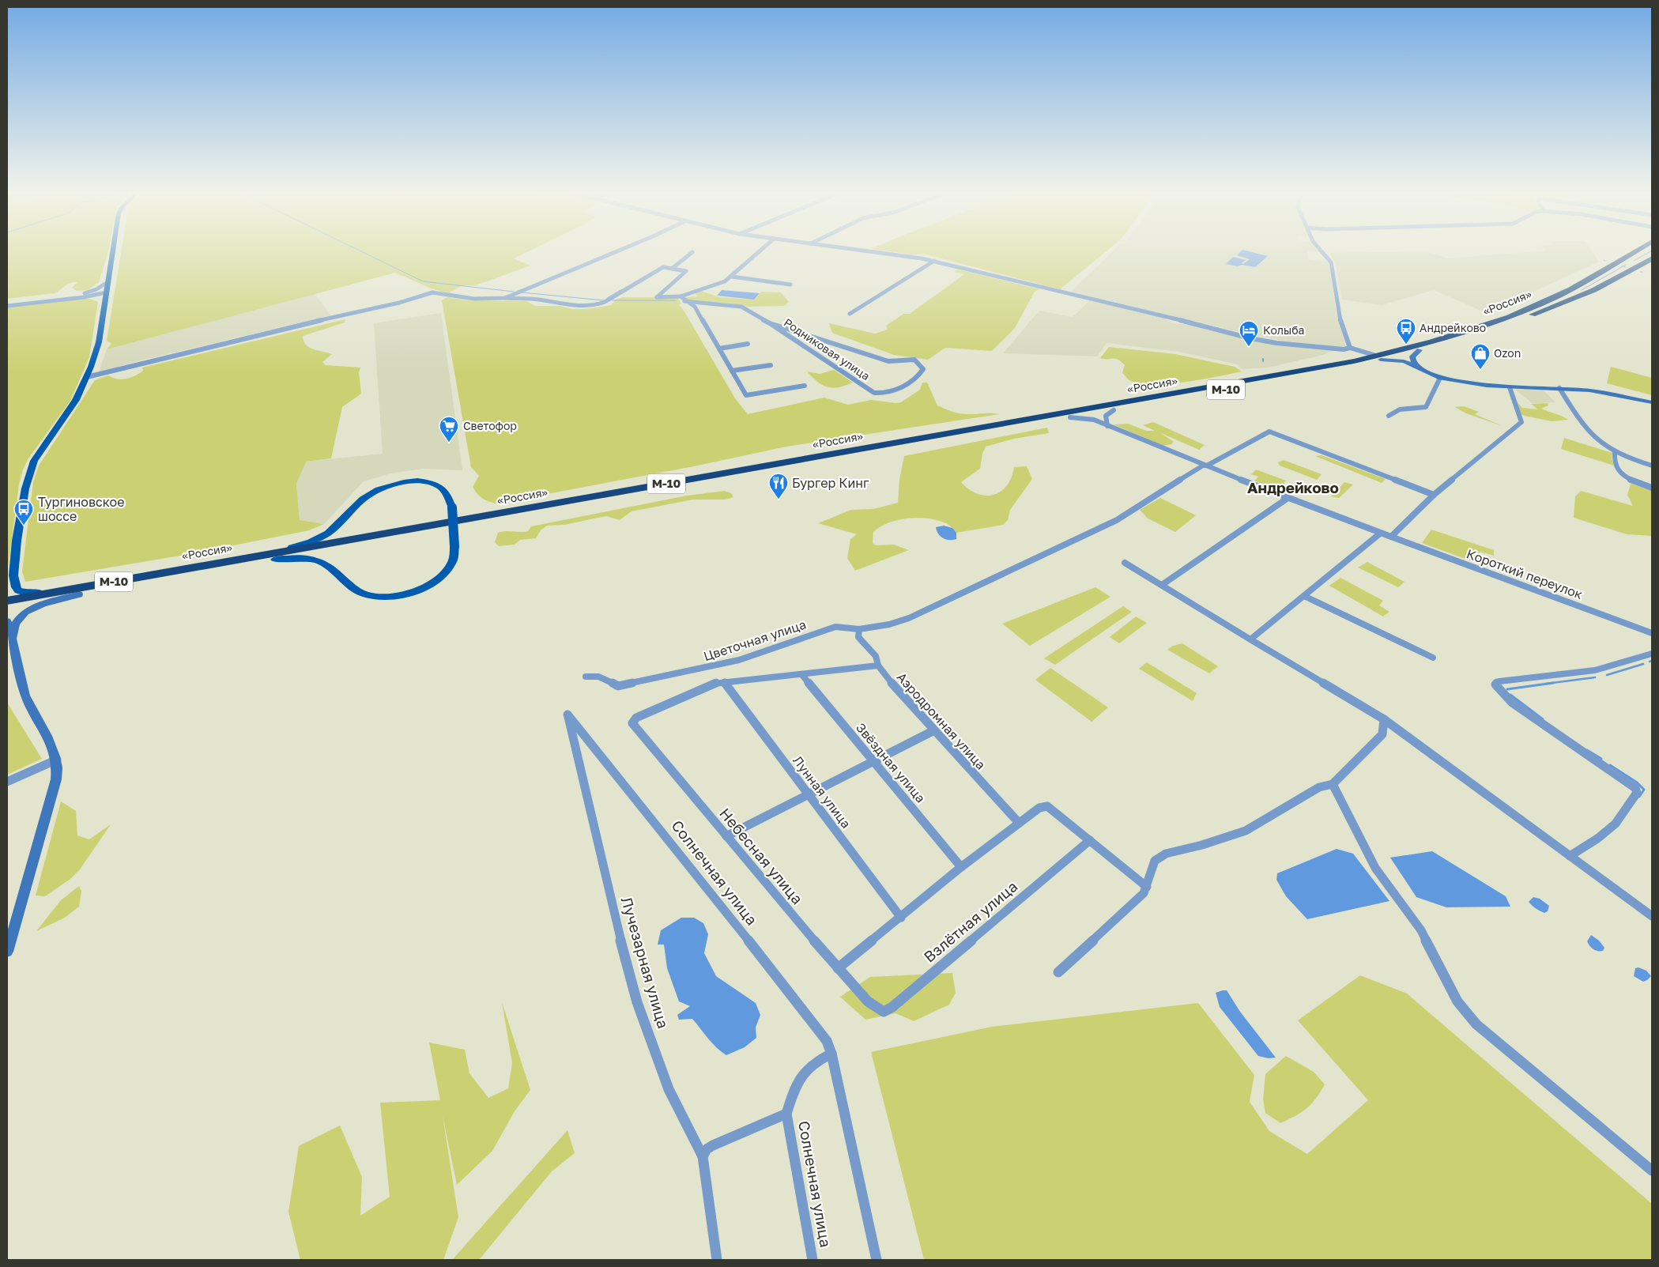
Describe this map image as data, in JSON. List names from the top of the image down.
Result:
{
  "streets": {
    "highway": ["«Россия»", "М-10"],
    "street": [
      "Родниковая улица",
      "Короткий переулок",
      "Цветочная улица",
      "Аэродромная улица",
      "Звёздная улица",
      "Лунная улица",
      "Небесная улица",
      "Солнечная улица",
      "Взлётная улица",
      "Лучезарная улица"
    ]
  },
  "crossings": [
    ["«Россия»", "Короткий переулок"],
    ["Короткий переулок", "Цветочная улица"],
    ["Цветочная улица", "Аэродромная улица"],
    ["Лунная улица", "Небесная улица"],
    ["Небесная улица", "Взлётная улица"],
    ["Солнечная улица", "Лучезарная улица"]
  ],
  "districts": ["Андрейково"],
  "places": {
    "bus stop": ["Андрейково", "Тургиновское шоссе"],
    "hotel": ["Колыба"],
    "shop": ["Ozon"],
    "supermarket": ["Светофор"],
    "restaurant": ["Бургер Кинг"]
  }
}
